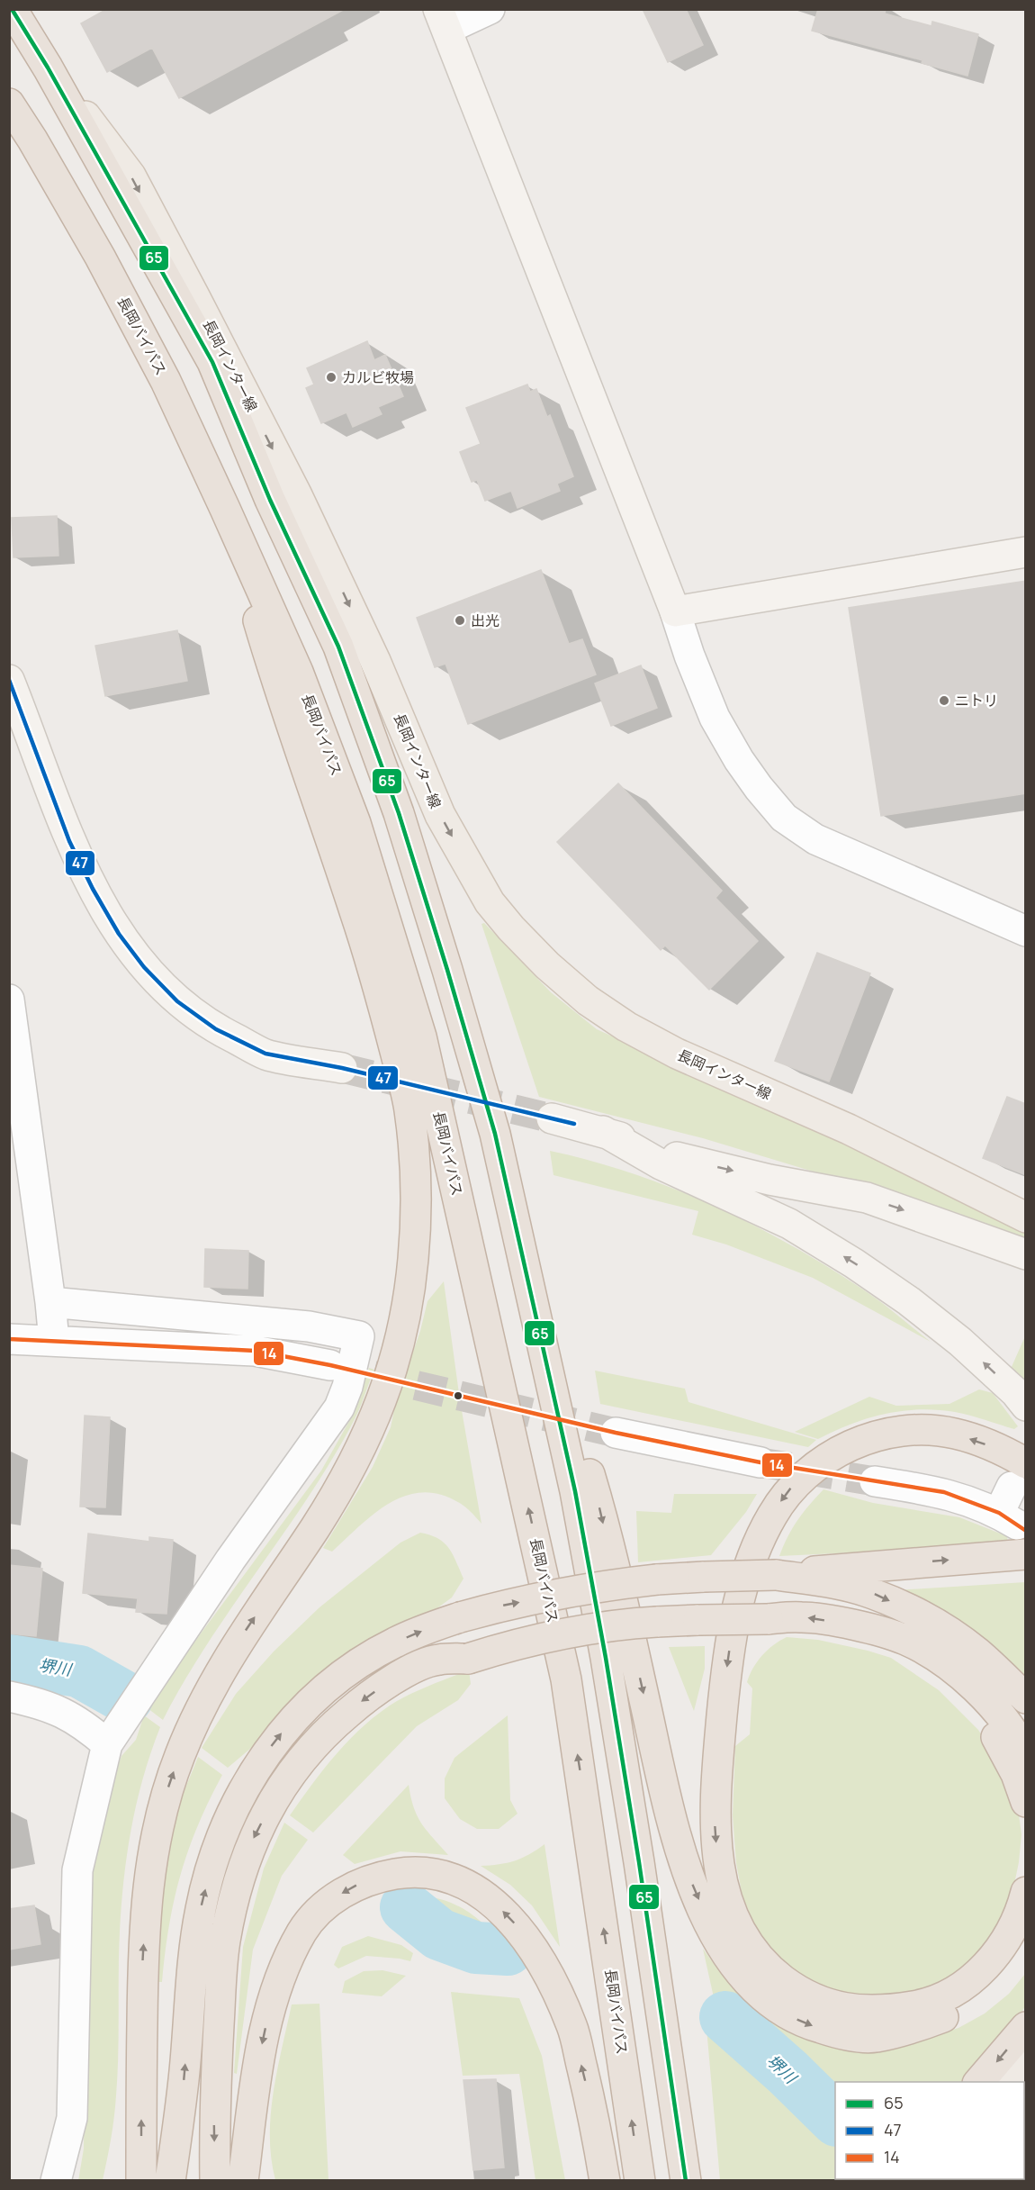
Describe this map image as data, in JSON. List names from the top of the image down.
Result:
{
  "streets": {
    "highway": ["長岡バイパス"],
    "main road": ["長岡インター線"]
  },
  "one_way": ["長岡インター線"],
  "water": ["堺川"],
  "places": ["カルビ牧場", "出光", "ニトリ"],
  "lines": ["transit line 65", "transit line 47", "transit line 14"],
  "legend": ["65", "47", "14"]
}
